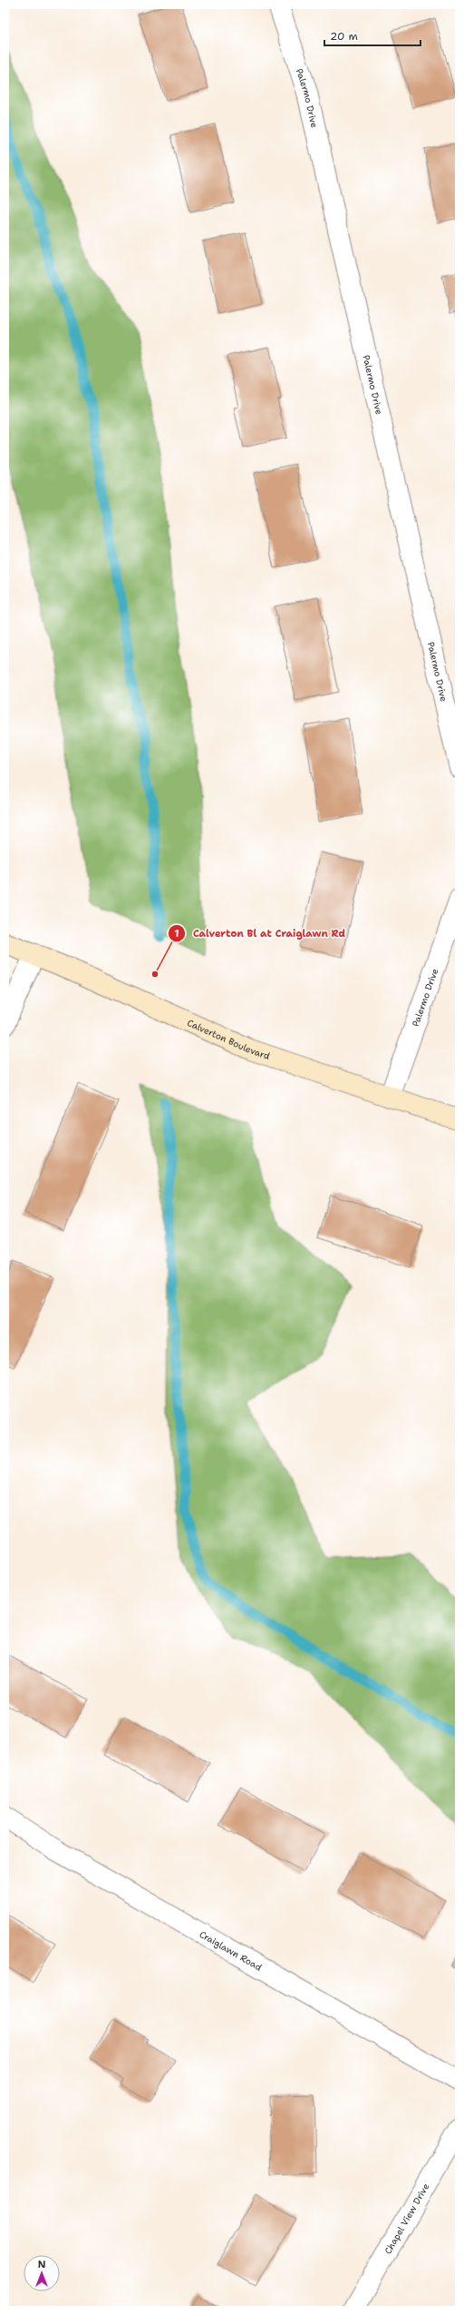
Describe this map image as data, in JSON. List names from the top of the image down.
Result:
{
  "streets": {
    "street": [
      "Palermo Drive",
      "Calverton Boulevard",
      "Craiglawn Road",
      "Chapel View Drive"
    ]
  },
  "crossings": [
    ["Palermo Drive", "Calverton Boulevard"]
  ],
  "places": ["Calverton Bl at Craiglawn Rd"],
  "scale_bar": "20 m",
  "north": "top"
}
